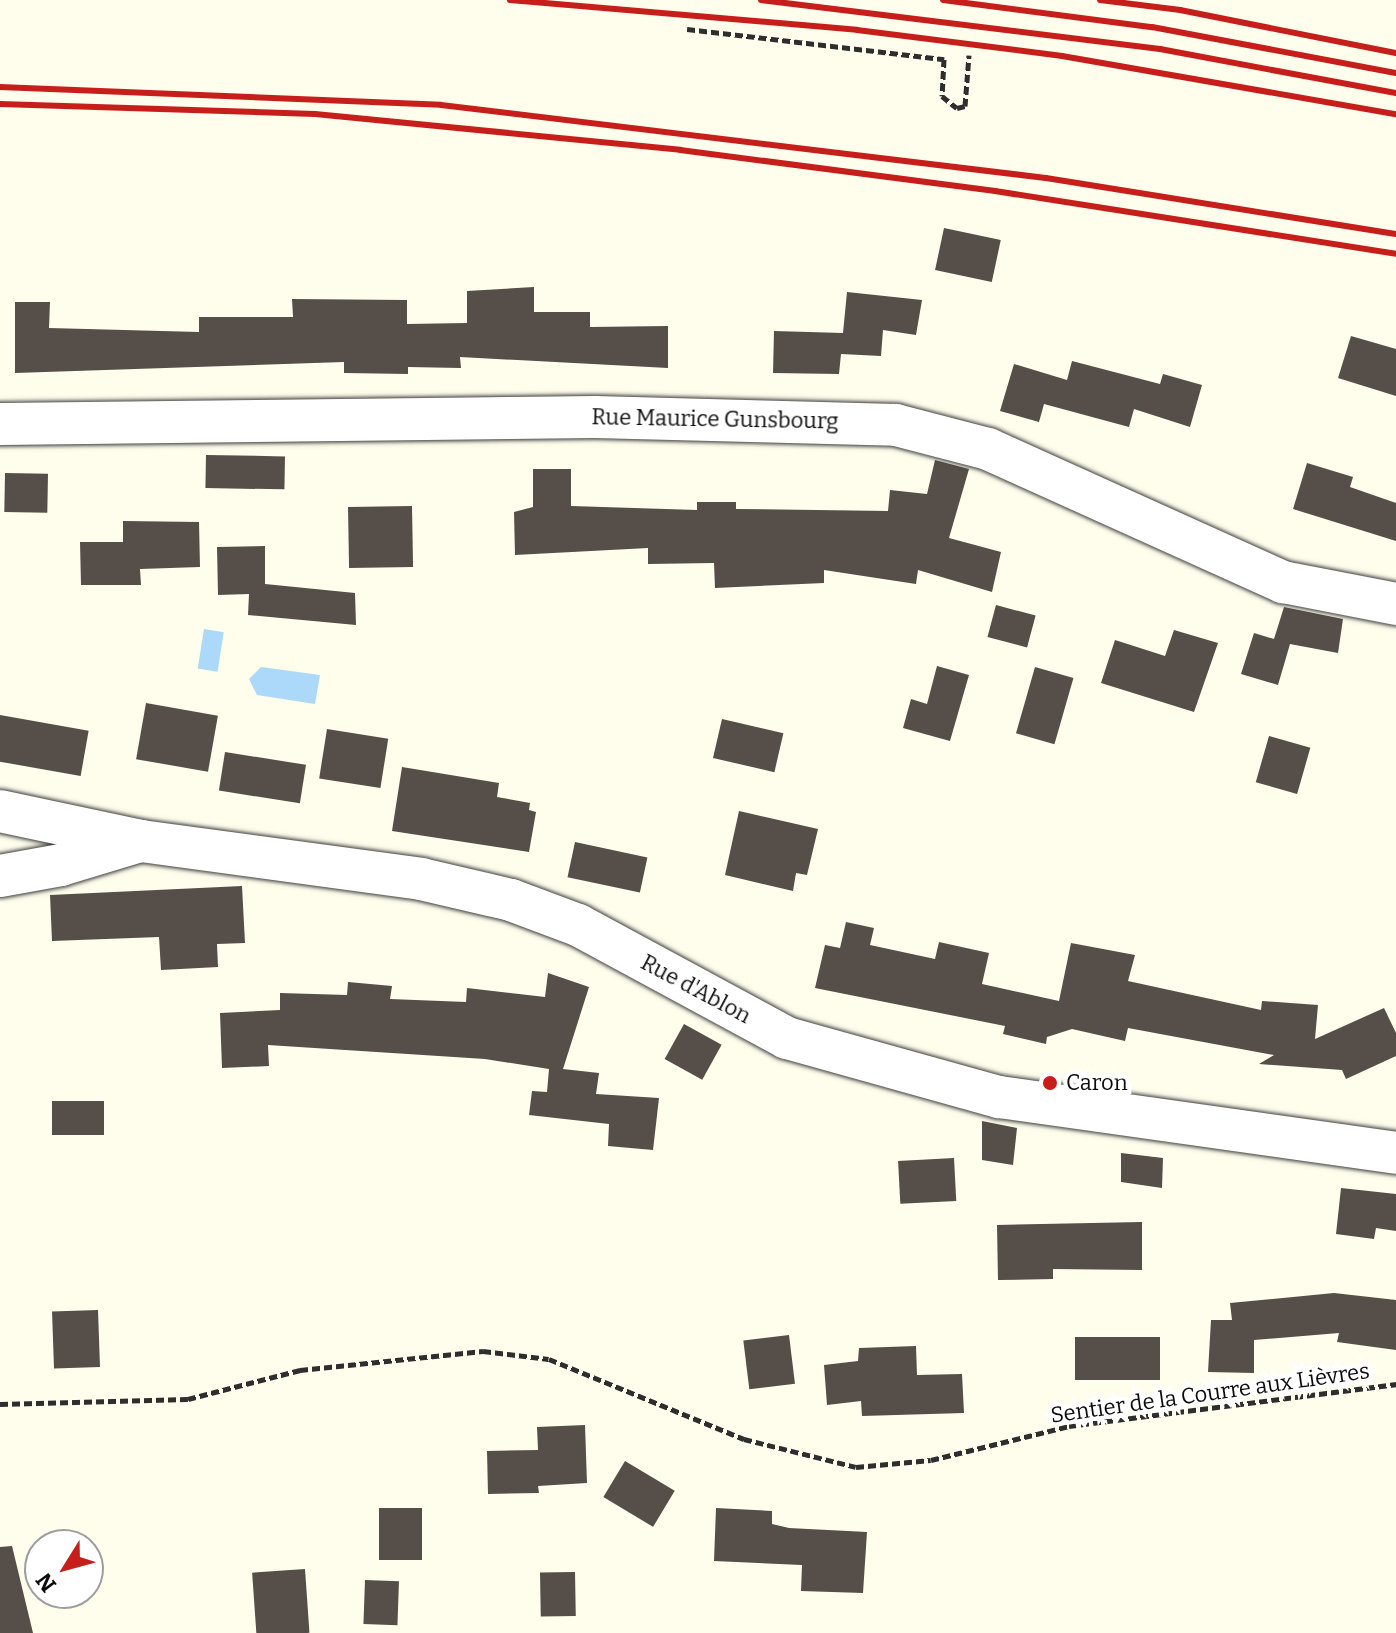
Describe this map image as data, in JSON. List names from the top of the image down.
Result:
{
  "streets": {
    "street": ["Rue Maurice Gunsbourg", "Rue d'Ablon"],
    "path": ["Sentier de la Courre aux Lièvres"]
  },
  "places": ["Caron"],
  "north": "bottom left"
}
